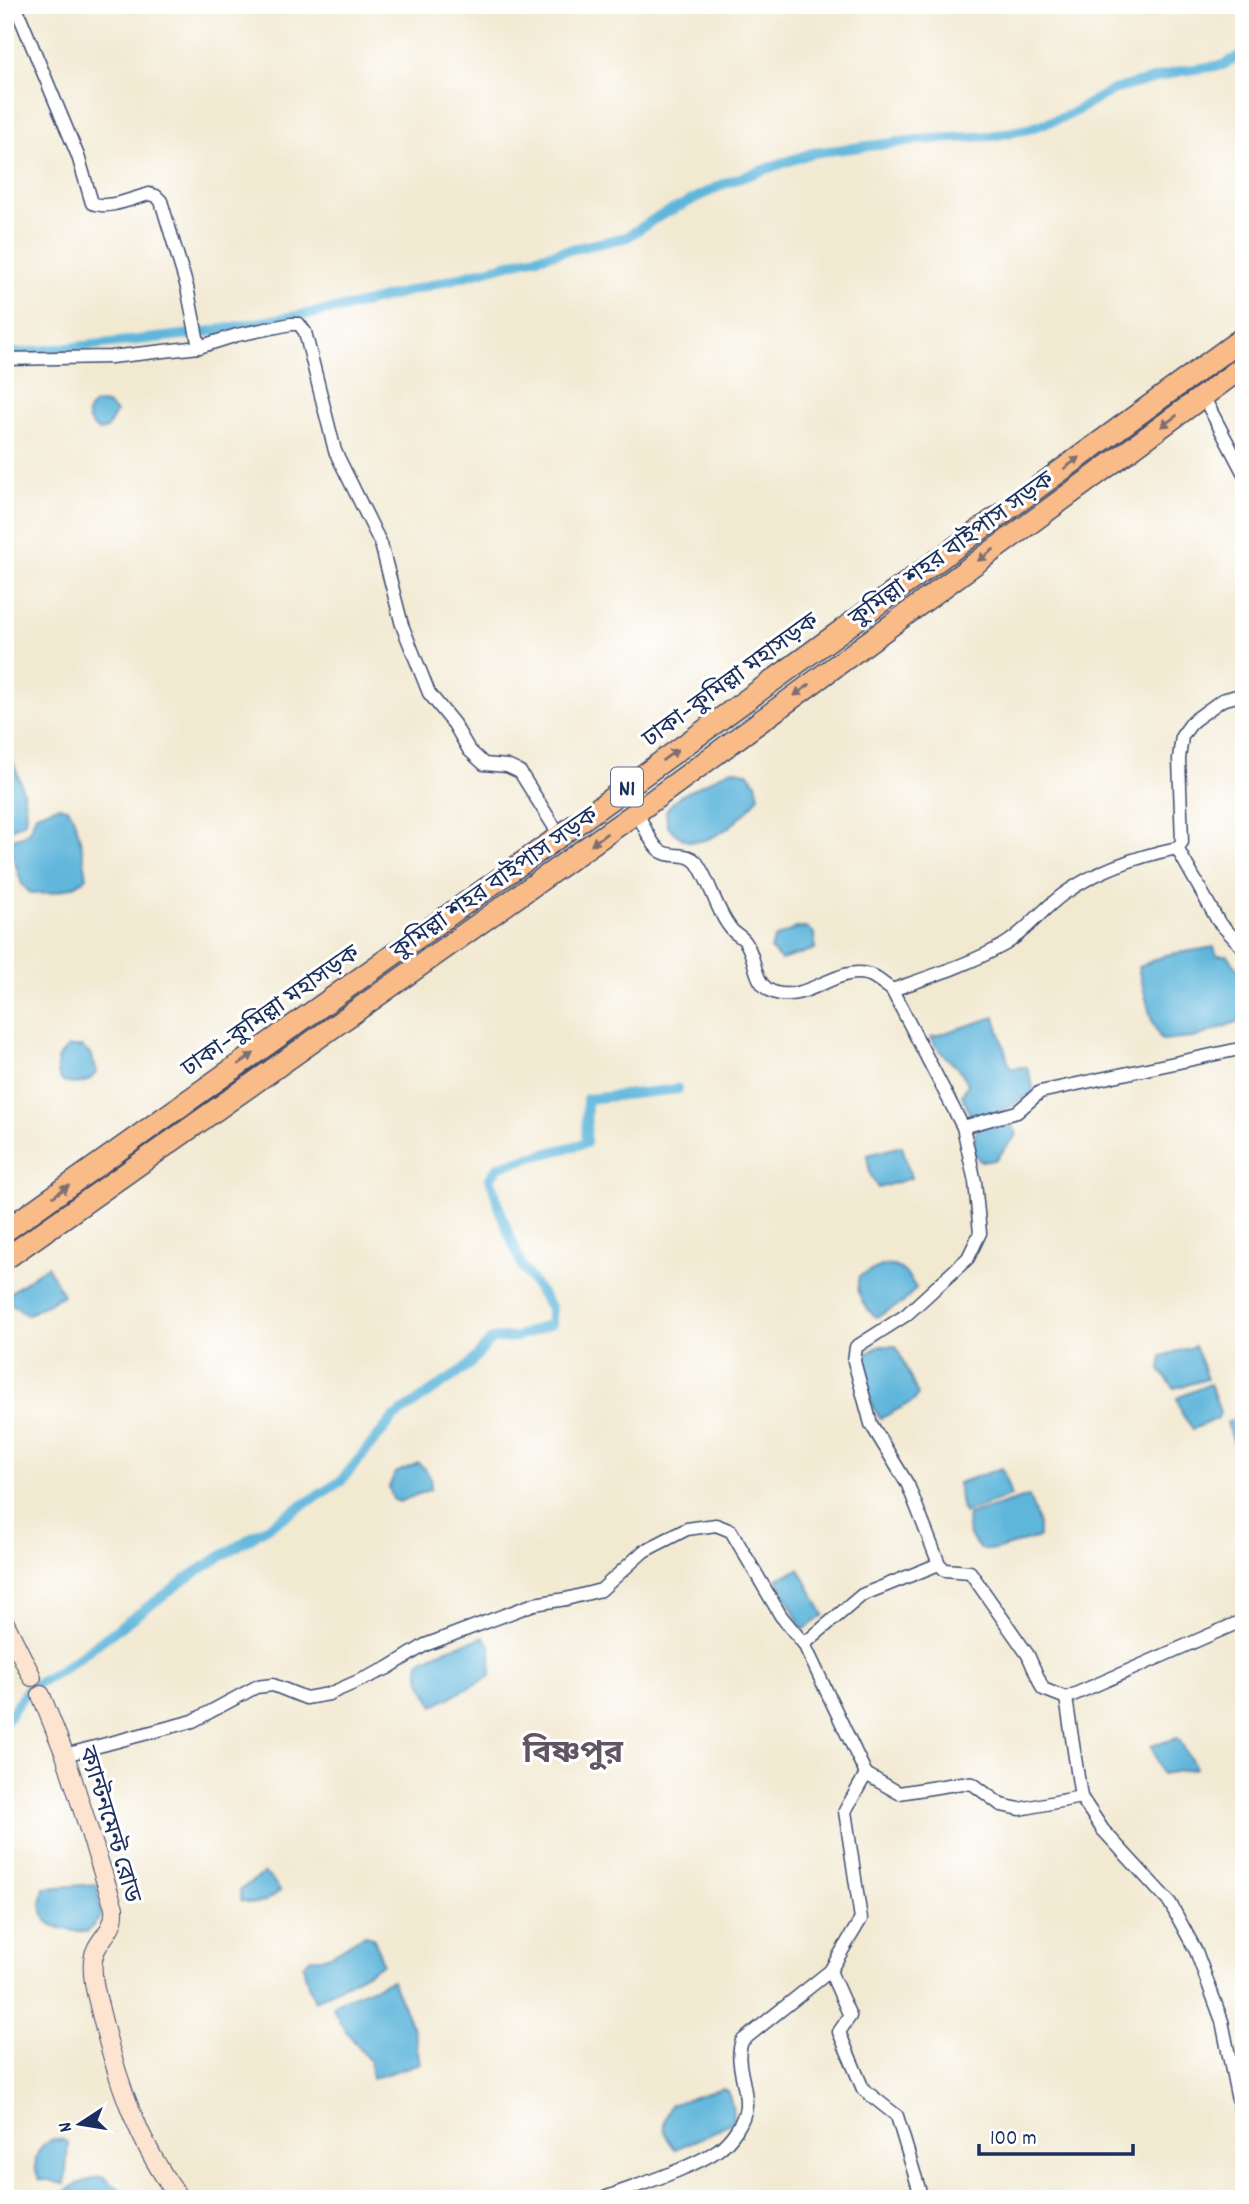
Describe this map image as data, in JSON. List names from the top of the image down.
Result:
{
  "streets": {
    "highway": ["কুমিল্লা শহর বাইপাস সড়ক", "ঢাকা–কুমিল্লা মহাসড়ক", "N1"],
    "main road": ["ক্যান্টনমেন্ট রোড"]
  },
  "one_way": ["কুমিল্লা শহর বাইপাস সড়ক", "ঢাকা–কুমিল্লা মহাসড়ক"],
  "districts": ["বিষ্ণপুর"],
  "scale_bar": "100 m",
  "north": "left"
}
